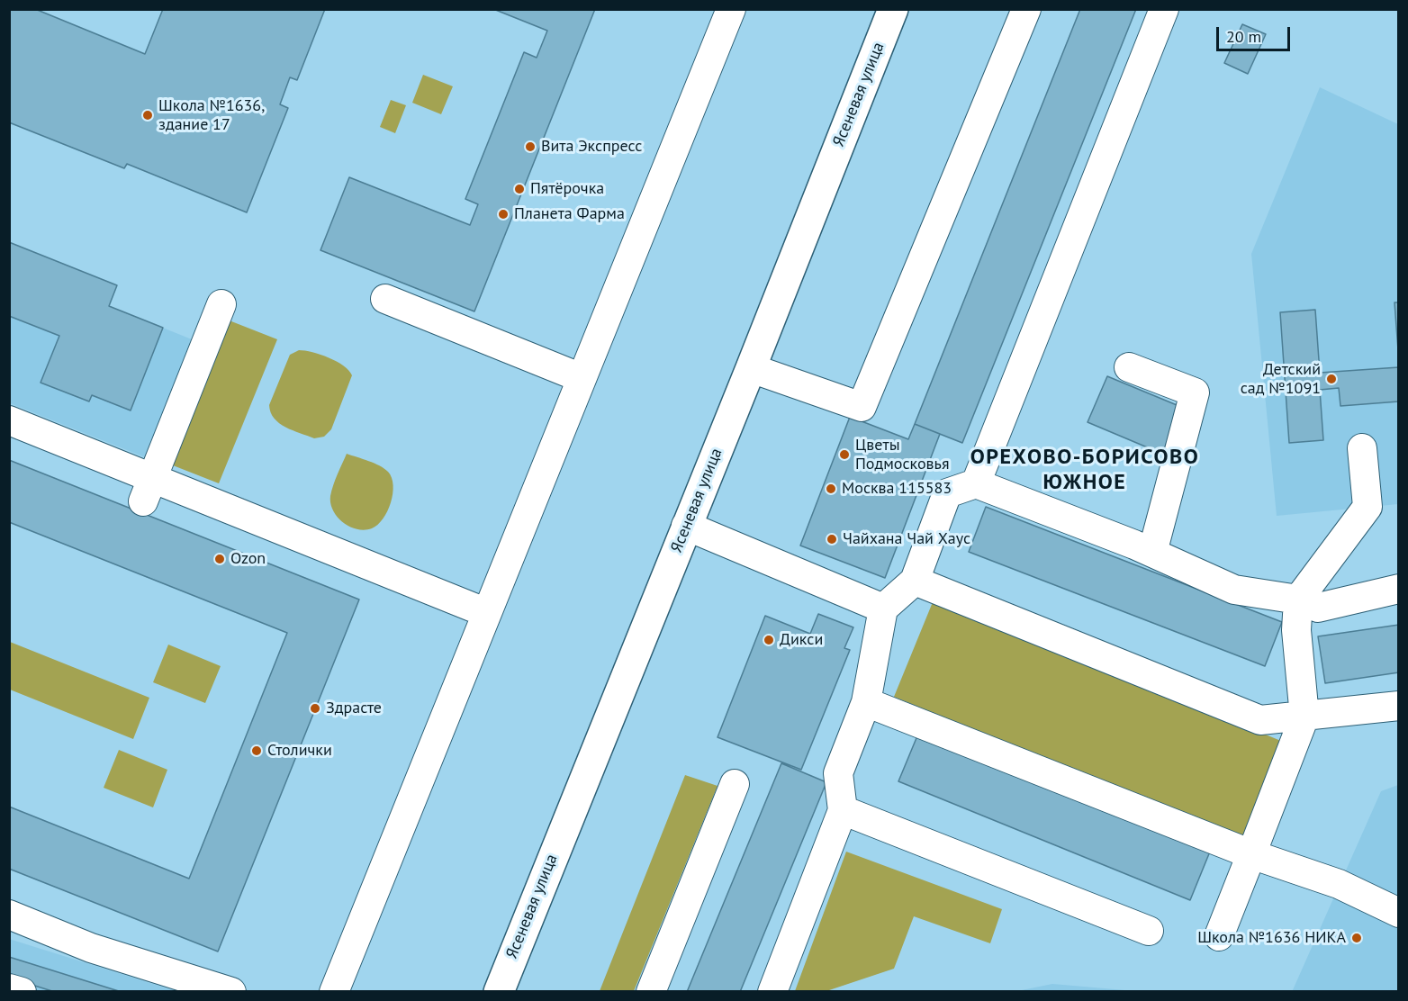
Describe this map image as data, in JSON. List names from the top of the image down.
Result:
{
  "streets": {
    "main road": ["Ясеневая улица"]
  },
  "districts": ["ОРЕХОВО-БОРИСОВО ЮЖНОЕ"],
  "places": [
    "Школа №1636, здание 17",
    "Вита Экспресс",
    "Пятёрочка",
    "Планета Фарма",
    "Детский сад №1091",
    "Цветы Подмосковья",
    "Москва 115583",
    "Чайхана Чай Хаус",
    "Ozon",
    "Дикси",
    "Здрасте",
    "Столички",
    "Школа №1636 НИКА"
  ],
  "scale_bar": "20 m"
}
